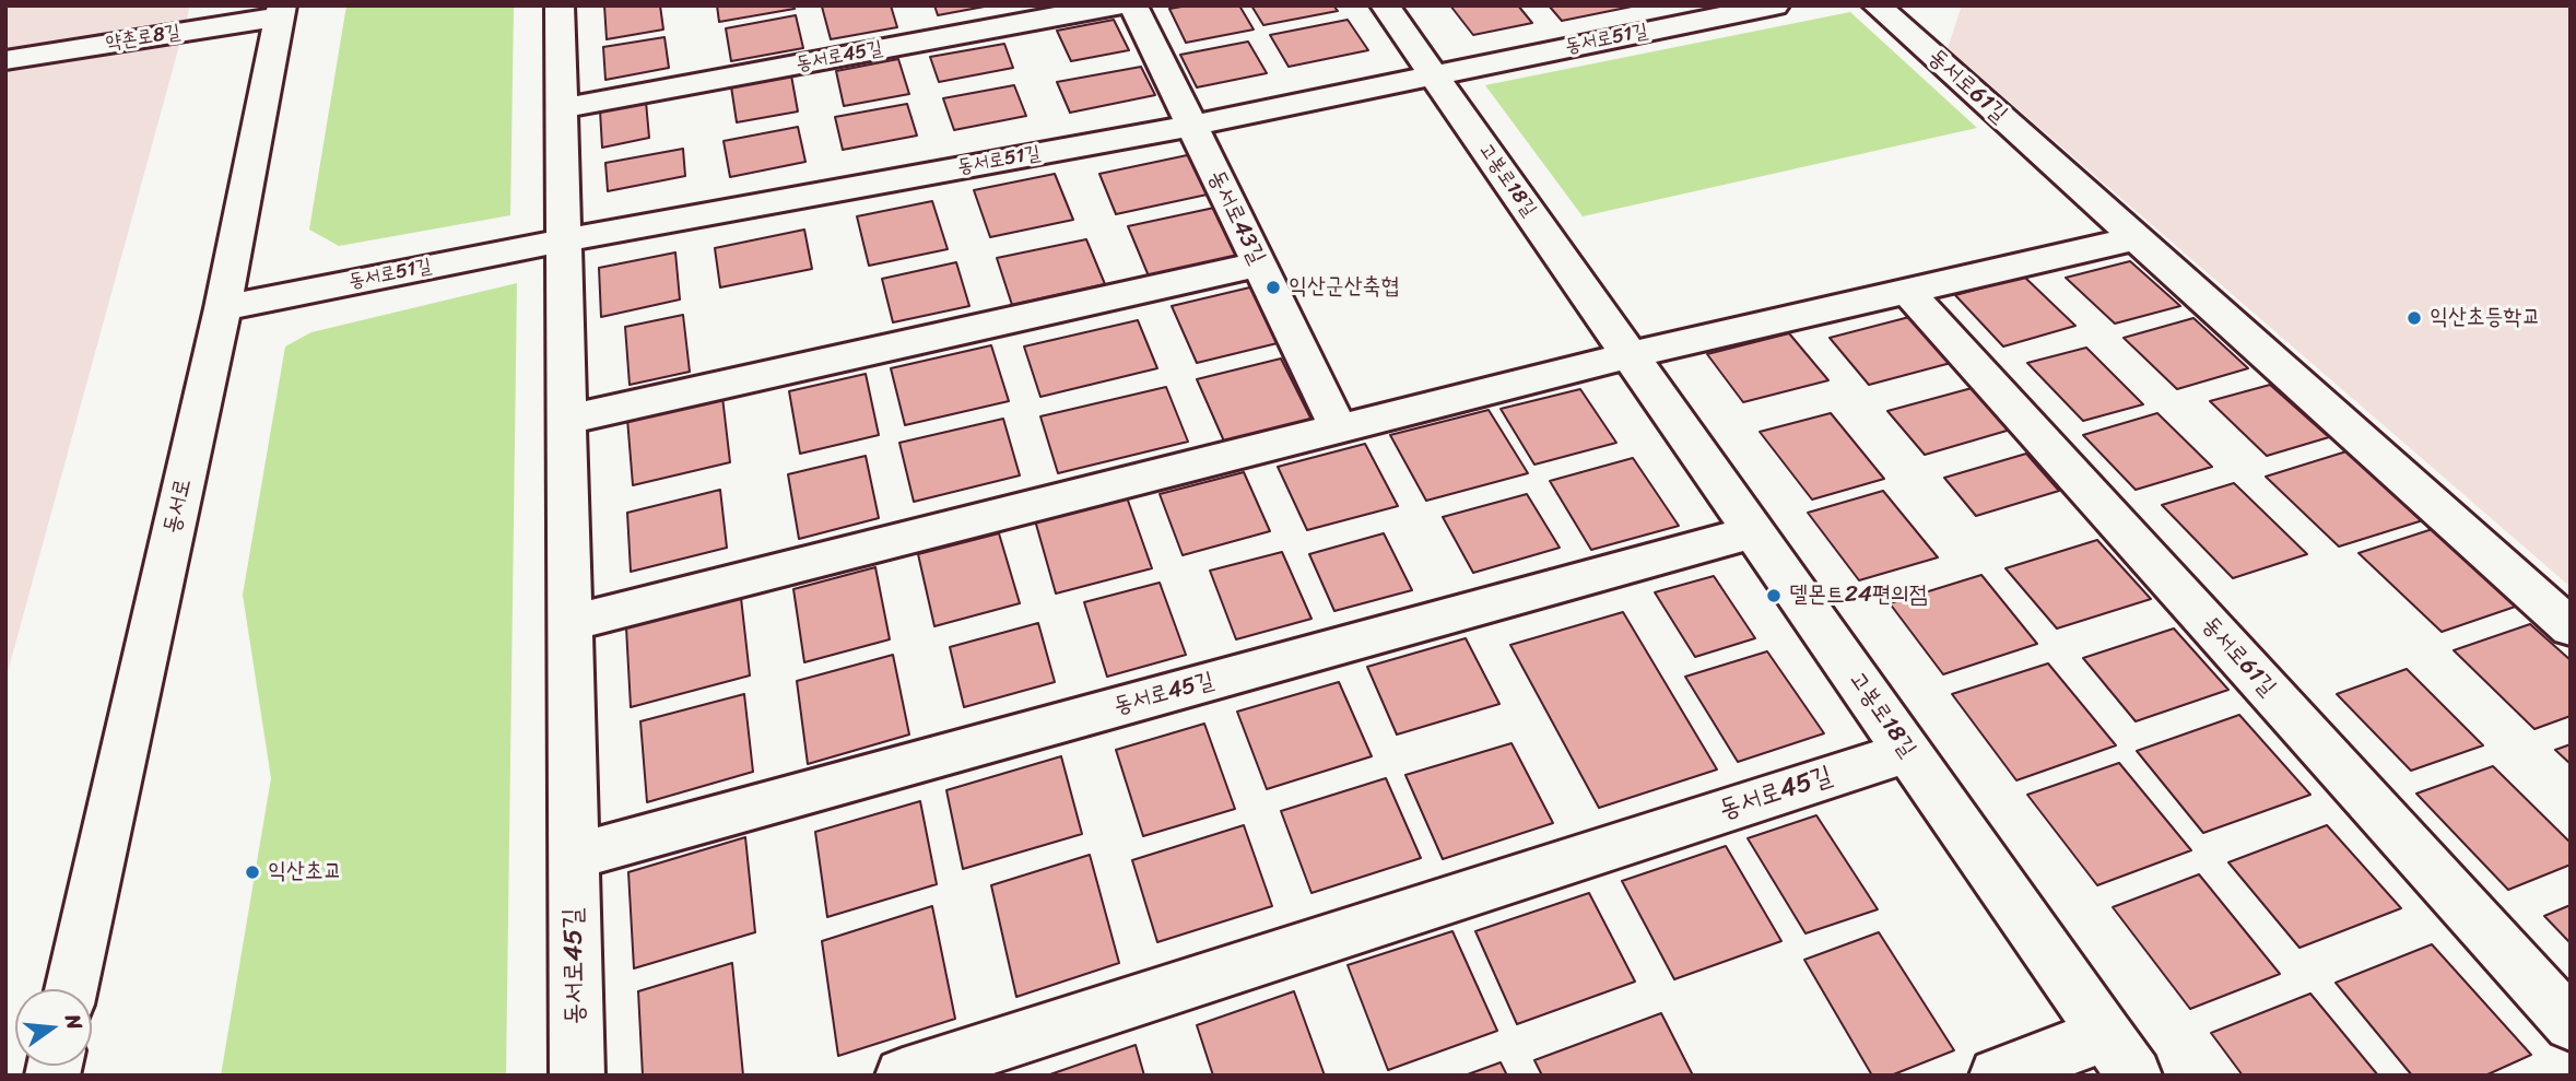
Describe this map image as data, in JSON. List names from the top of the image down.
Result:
{
  "streets": {
    "street": [
      "약촌로8길",
      "동서로51길",
      "동서로45길",
      "동서로61길",
      "고봉로18길",
      "동서로43길",
      "동서로"
    ]
  },
  "crossings": [
    ["약촌로8길", "동서로"],
    ["동서로51길", "동서로45길"],
    ["동서로51길", "고봉로18길"],
    ["동서로51길", "동서로43길"],
    ["동서로51길", "동서로"],
    ["동서로45길", "고봉로18길"]
  ],
  "places": [
    "익산군산축협",
    "익산초등학교",
    "델몬트24편의점",
    "익산초교"
  ],
  "north": "right"
}
